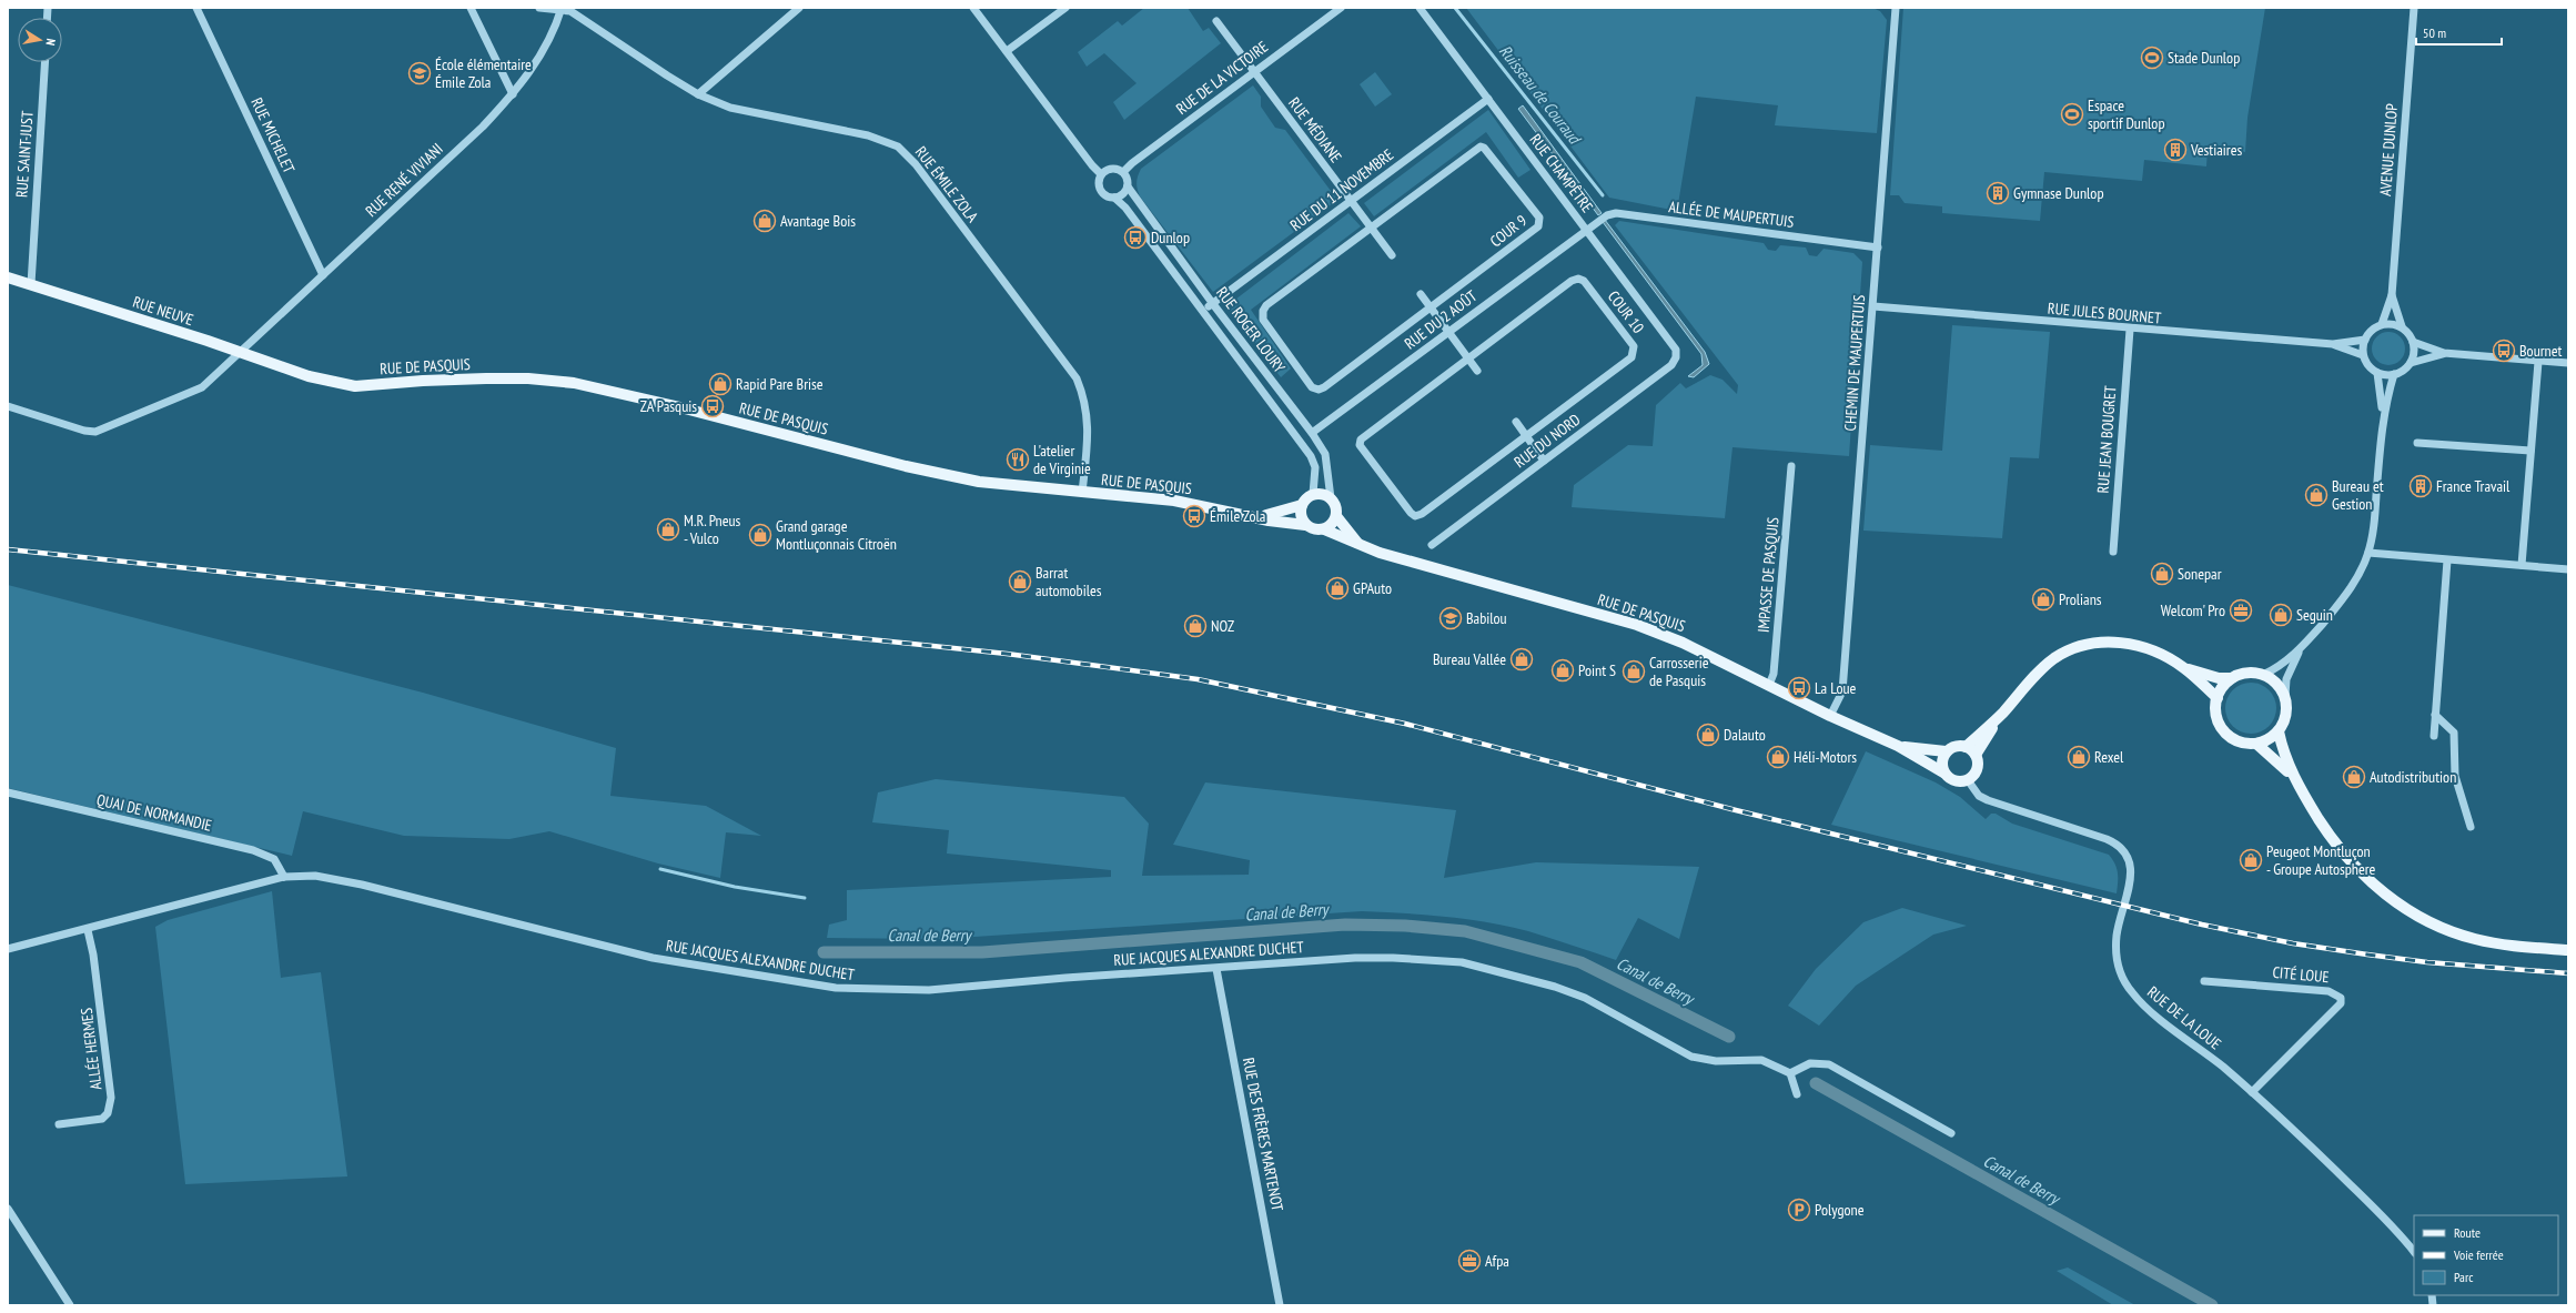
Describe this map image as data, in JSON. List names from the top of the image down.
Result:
{
  "streets": {
    "main road": ["RUE NEUVE", "RUE DE PASQUIS"],
    "street": [
      "RUE DE LA VICTOIRE",
      "RUE MÉDIANE",
      "RUE MICHELET",
      "AVENUE DUNLOP",
      "RUE SAINT-JUST",
      "RUE CHAMPÊTRE",
      "RUE RENÉ VIVIANI",
      "RUE ÉMILE ZOLA",
      "RUE DU 11 NOVEMBRE",
      "ALLÉE DE MAUPERTUIS",
      "COUR 9",
      "COUR 10",
      "RUE JULES BOURNET",
      "RUE DU 2 AOÛT",
      "RUE ROGER LOURY",
      "CHEMIN DE MAUPERTUIS",
      "RUE JEAN BOUGRET",
      "RUE DU NORD",
      "IMPASSE DE PASQUIS",
      "QUAI DE NORMANDIE",
      "RUE JACQUES ALEXANDRE DUCHET",
      "CITÉ LOUE",
      "RUE DE LA LOUE",
      "ALLÉE HERMES",
      "RUE DES FRÈRES MARTENOT"
    ]
  },
  "crossings": [
    ["RUE DE LA VICTOIRE", "RUE MÉDIANE"],
    ["RUE DE LA VICTOIRE", "RUE ROGER LOURY"],
    ["RUE MÉDIANE", "RUE DU 11 NOVEMBRE"],
    ["RUE MÉDIANE", "COUR 9"],
    ["RUE MICHELET", "RUE RENÉ VIVIANI"],
    ["AVENUE DUNLOP", "RUE JULES BOURNET"],
    ["RUE SAINT-JUST", "RUE NEUVE"],
    ["RUE CHAMPÊTRE", "RUE DU 11 NOVEMBRE"],
    ["RUE CHAMPÊTRE", "ALLÉE DE MAUPERTUIS"],
    ["RUE CHAMPÊTRE", "RUE DU 2 AOÛT"],
    ["RUE CHAMPÊTRE", "RUE DU NORD"],
    ["RUE RENÉ VIVIANI", "RUE ÉMILE ZOLA"],
    ["RUE RENÉ VIVIANI", "RUE NEUVE"],
    ["RUE ÉMILE ZOLA", "RUE DE PASQUIS"],
    ["RUE DU 11 NOVEMBRE", "RUE ROGER LOURY"],
    ["ALLÉE DE MAUPERTUIS", "RUE DU 2 AOÛT"],
    ["ALLÉE DE MAUPERTUIS", "CHEMIN DE MAUPERTUIS"],
    ["RUE NEUVE", "RUE DE PASQUIS"],
    ["RUE JULES BOURNET", "CHEMIN DE MAUPERTUIS"],
    ["RUE JULES BOURNET", "RUE JEAN BOUGRET"],
    ["RUE DU 2 AOÛT", "RUE ROGER LOURY"],
    ["RUE ROGER LOURY", "RUE DE PASQUIS"],
    ["CHEMIN DE MAUPERTUIS", "RUE DE PASQUIS"],
    ["RUE DE PASQUIS", "IMPASSE DE PASQUIS"],
    ["RUE DE PASQUIS", "RUE DE LA LOUE"],
    ["QUAI DE NORMANDIE", "RUE JACQUES ALEXANDRE DUCHET"],
    ["RUE JACQUES ALEXANDRE DUCHET", "RUE DES FRÈRES MARTENOT"],
    ["CITÉ LOUE", "RUE DE LA LOUE"]
  ],
  "water": ["Ruisseau de Couraud", "Canal de Berry"],
  "places": {
    "sports": ["Stade Dunlop", "Espace sportif Dunlop"],
    "school or university": ["École élémentaire Émile Zola", "Babilou"],
    "building": ["Vestiaires", "Gymnase Dunlop", "France Travail"],
    "shop": [
      "Avantage Bois",
      "Rapid Pare Brise",
      "Bureau et Gestion",
      "M.R. Pneus - Vulco",
      "Grand garage Montluçonnais Citroën",
      "Sonepar",
      "Barrat automobiles",
      "GPAuto",
      "Prolians",
      "Seguin",
      "NOZ",
      "Bureau Vallée",
      "Point S",
      "Carrosserie de Pasquis",
      "Dalauto",
      "Héli-Motors",
      "Rexel",
      "Autodistribution",
      "Peugeot Montluçon - Groupe Autosphere"
    ],
    "bus stop": [
      "Dunlop",
      "Bournet",
      "ZA Pasquis",
      "Émile Zola",
      "La Loue"
    ],
    "restaurant": ["L'atelier de Virginie"],
    "office": ["Welcom' Pro", "Afpa"],
    "parking": ["Polygone"]
  },
  "legend": ["Route", "Voie ferrée", "Parc"],
  "scale_bar": "50 m",
  "north": "right"
}
